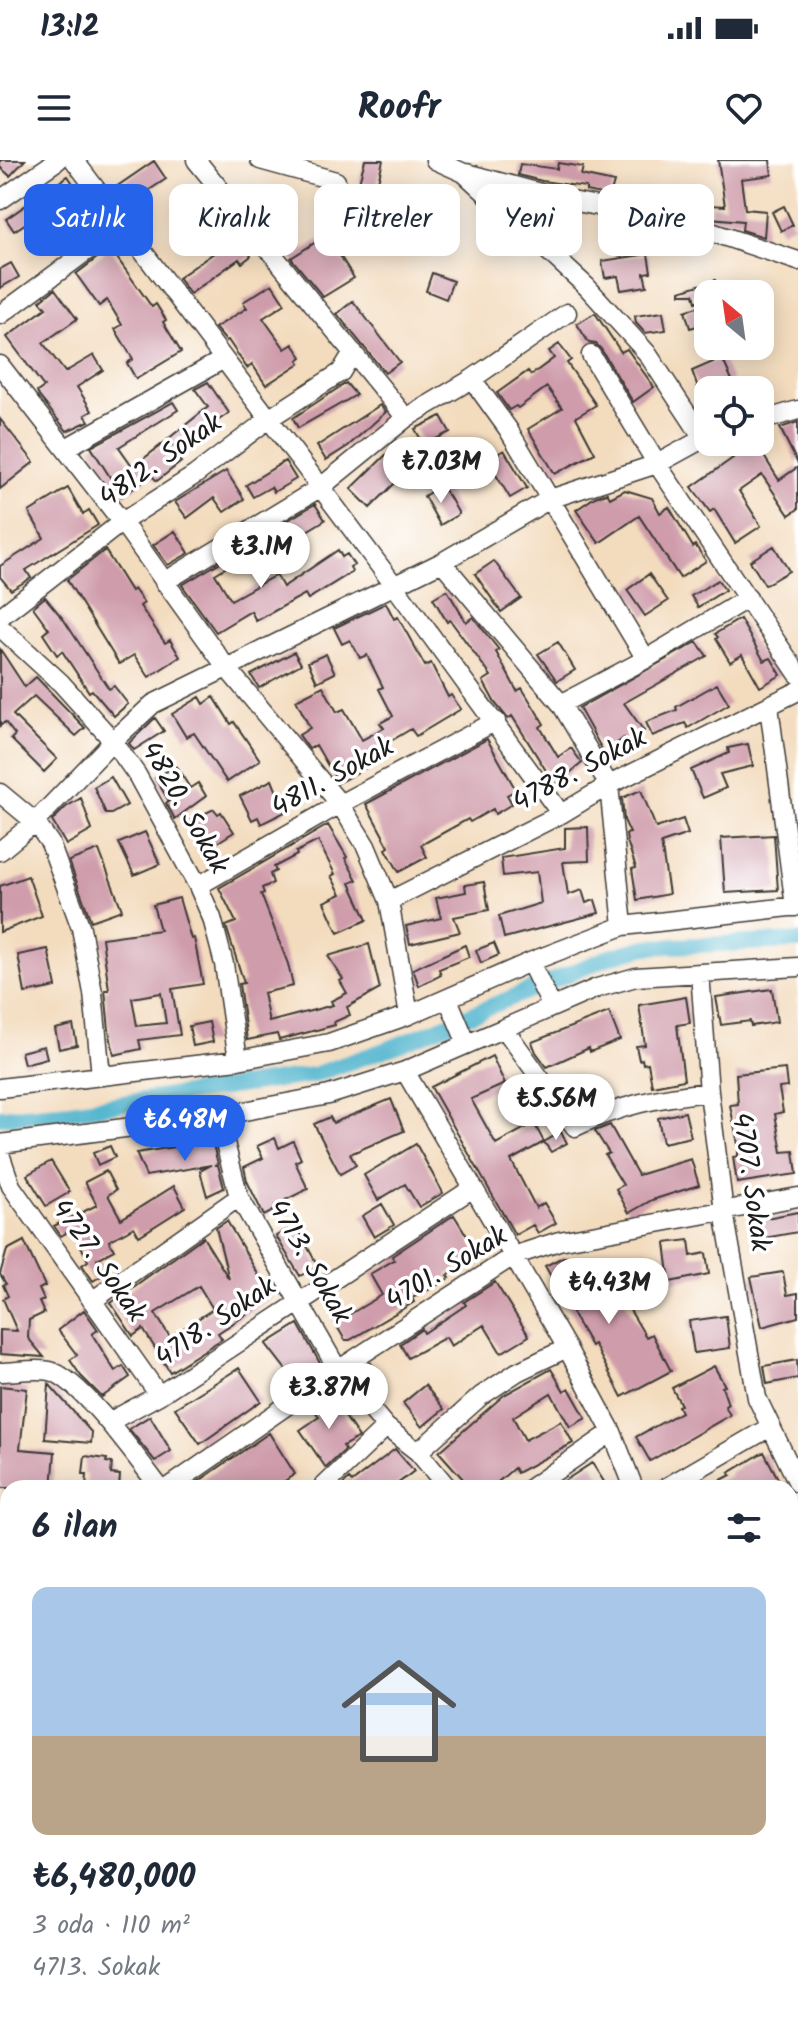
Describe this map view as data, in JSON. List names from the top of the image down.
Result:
{
  "streets": {
    "street": [
      "4812. Sokak",
      "4788. Sokak",
      "4811. Sokak",
      "4820. Sokak",
      "4707. Sokak",
      "4727. Sokak",
      "4713. Sokak",
      "4701. Sokak",
      "4718. Sokak"
    ]
  },
  "crossings": [
    ["4811. Sokak", "4820. Sokak"],
    ["4707. Sokak", "4701. Sokak"],
    ["4727. Sokak", "4718. Sokak"],
    ["4713. Sokak", "4701. Sokak"],
    ["4713. Sokak", "4718. Sokak"]
  ],
  "north": "top left",
  "page": {
    "status": "13:12",
    "header": "Roofr",
    "chip": [
      "Satılık",
      "Kiralık",
      "Filtreler",
      "Yeni",
      "Daire"
    ],
    "price": [
      "₺7.03M",
      "₺3.1M",
      "₺5.56M",
      "₺6.48M",
      "₺4.43M",
      "₺3.87M"
    ],
    "heading": "6 ilan",
    "list": [
      {
        "name": "₺6,480,000",
        "note": "3 oda · 110 m² · 4713. Sokak"
      }
    ]
  }
}
